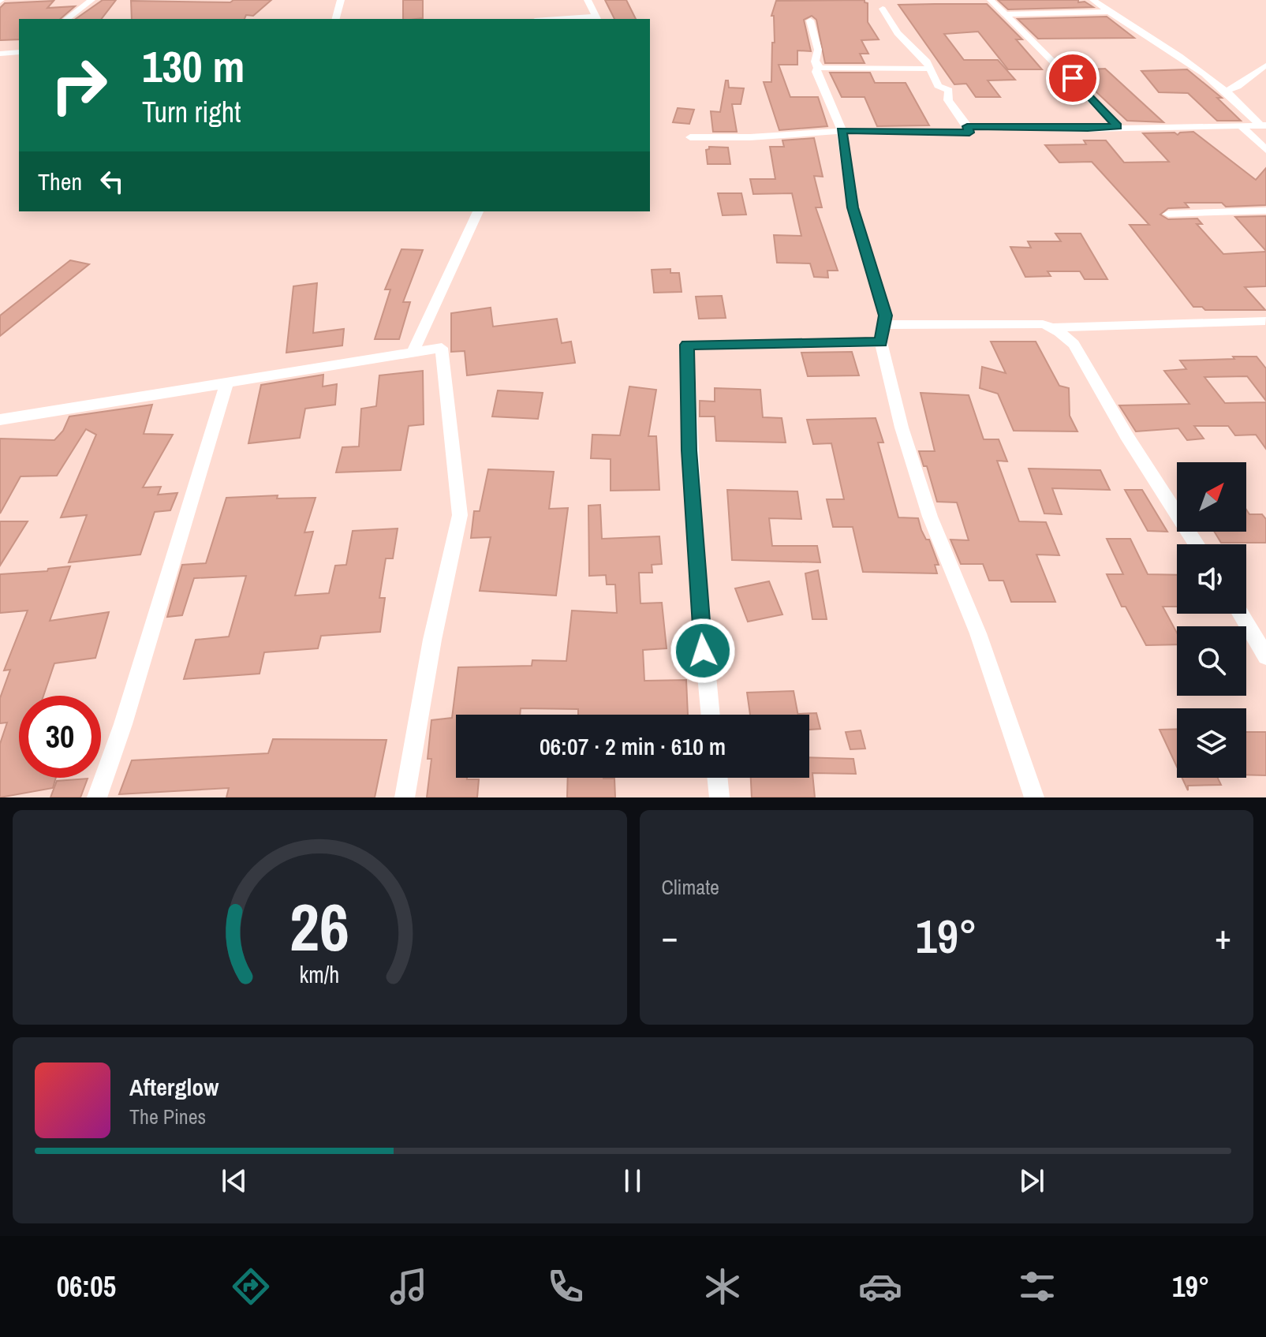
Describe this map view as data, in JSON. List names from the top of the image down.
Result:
{
  "north": "top right",
  "page": {
    "turn": ["130 m", "Turn right"],
    "then": "Then",
    "limit": "30",
    "trip": "06:07 · 2 min · 610 m",
    "tile": "Climate",
    "heat": ["−", "19°", "+"],
    "song": ["Afterglow", "The Pines"],
    "tabs": ["06:05", "19°"],
    "gauge": ["26", "km/h"]
  }
}
